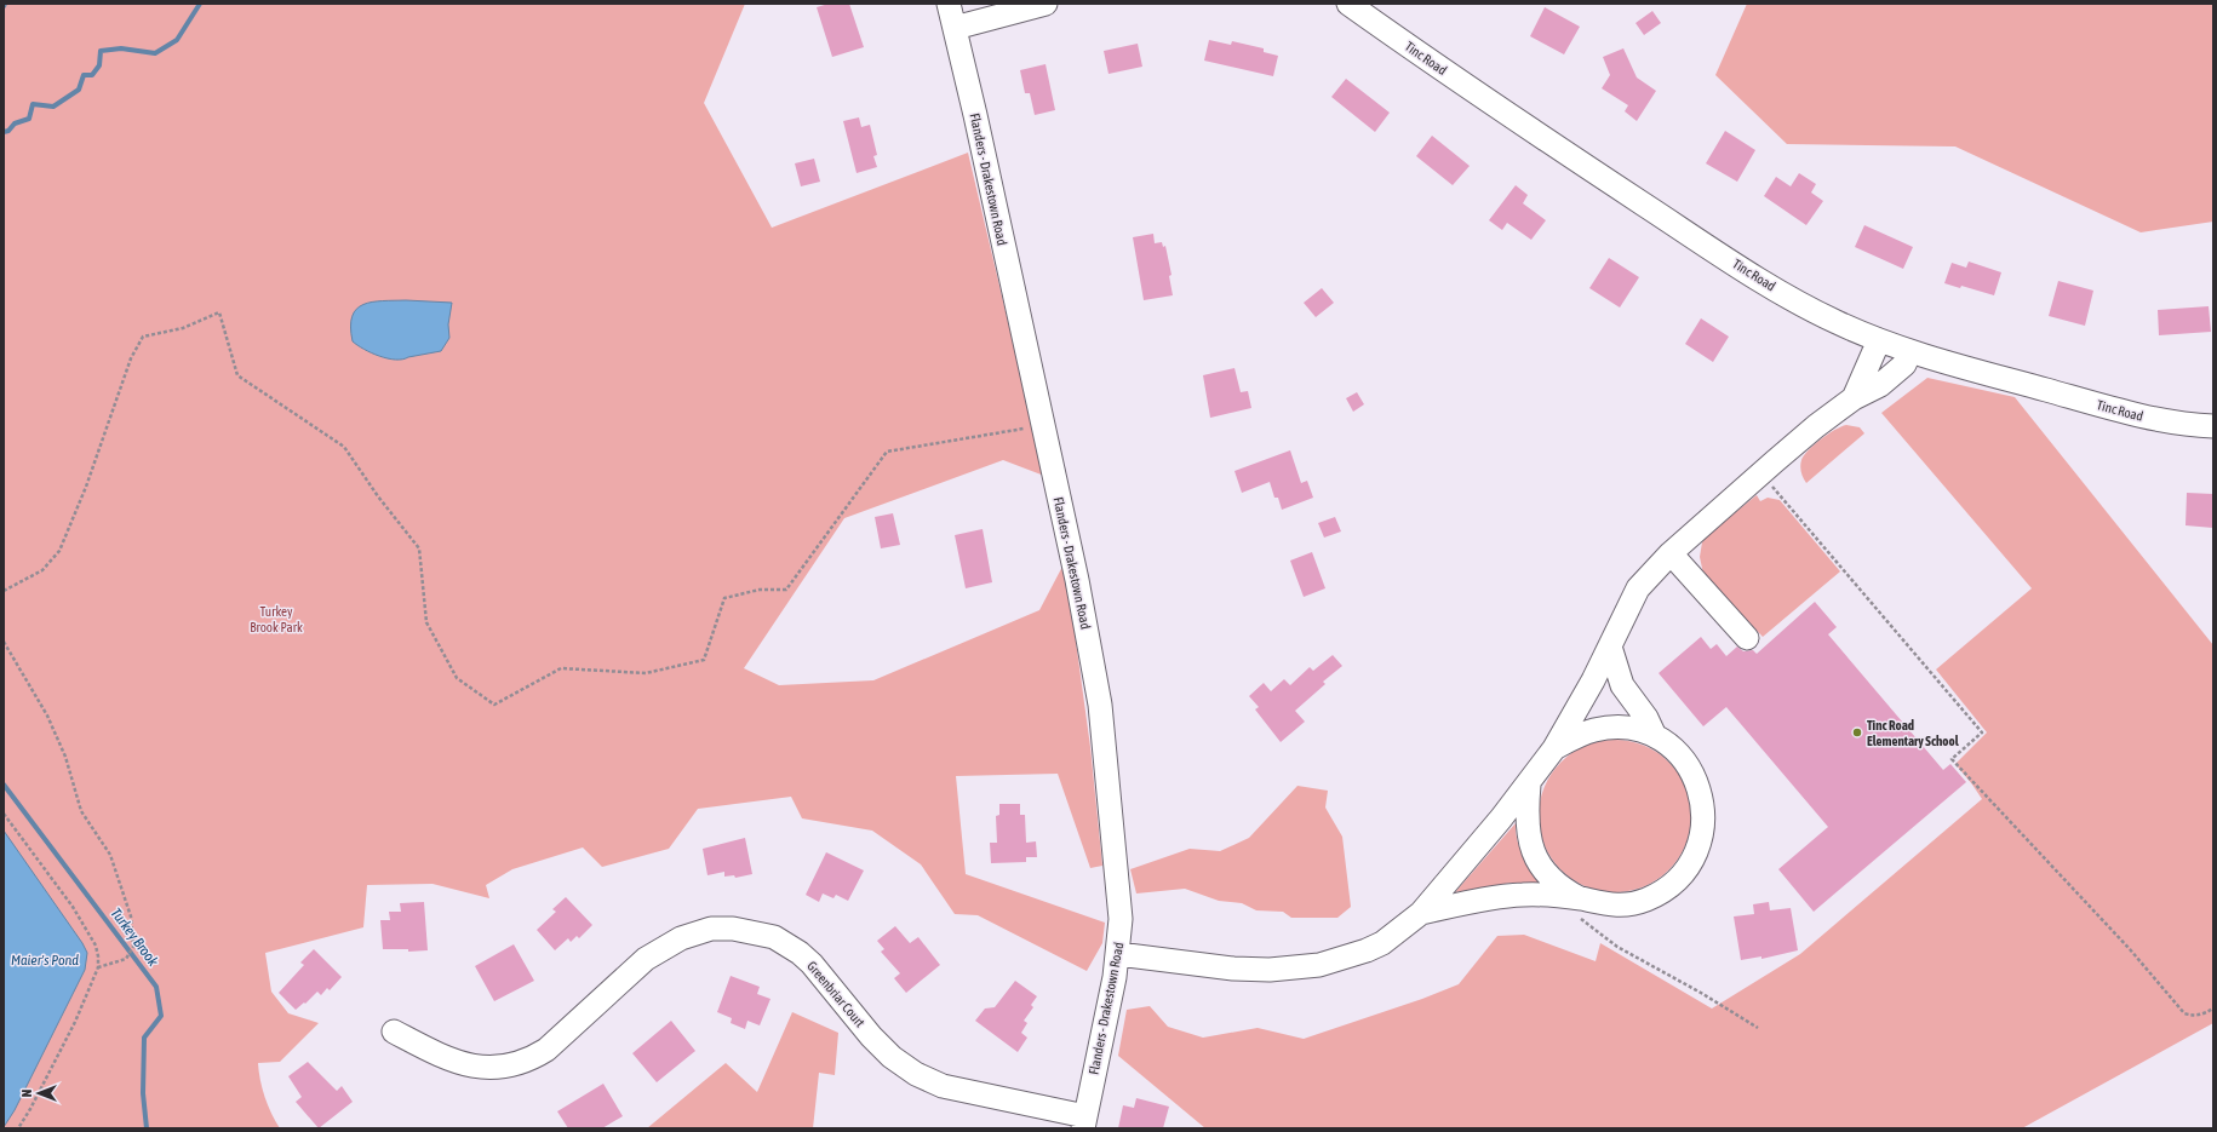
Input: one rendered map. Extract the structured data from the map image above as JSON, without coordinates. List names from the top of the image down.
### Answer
{
  "streets": {
    "street": ["Tinc Road", "Flanders - Drakestown Road", "Greenbriar Court"]
  },
  "crossings": [
    ["Flanders - Drakestown Road", "Greenbriar Court"]
  ],
  "water": ["Turkey Brook", "Maier's Pond"],
  "parks": ["Turkey Brook Park"],
  "places": ["Tinc Road Elementary School"],
  "north": "left"
}
